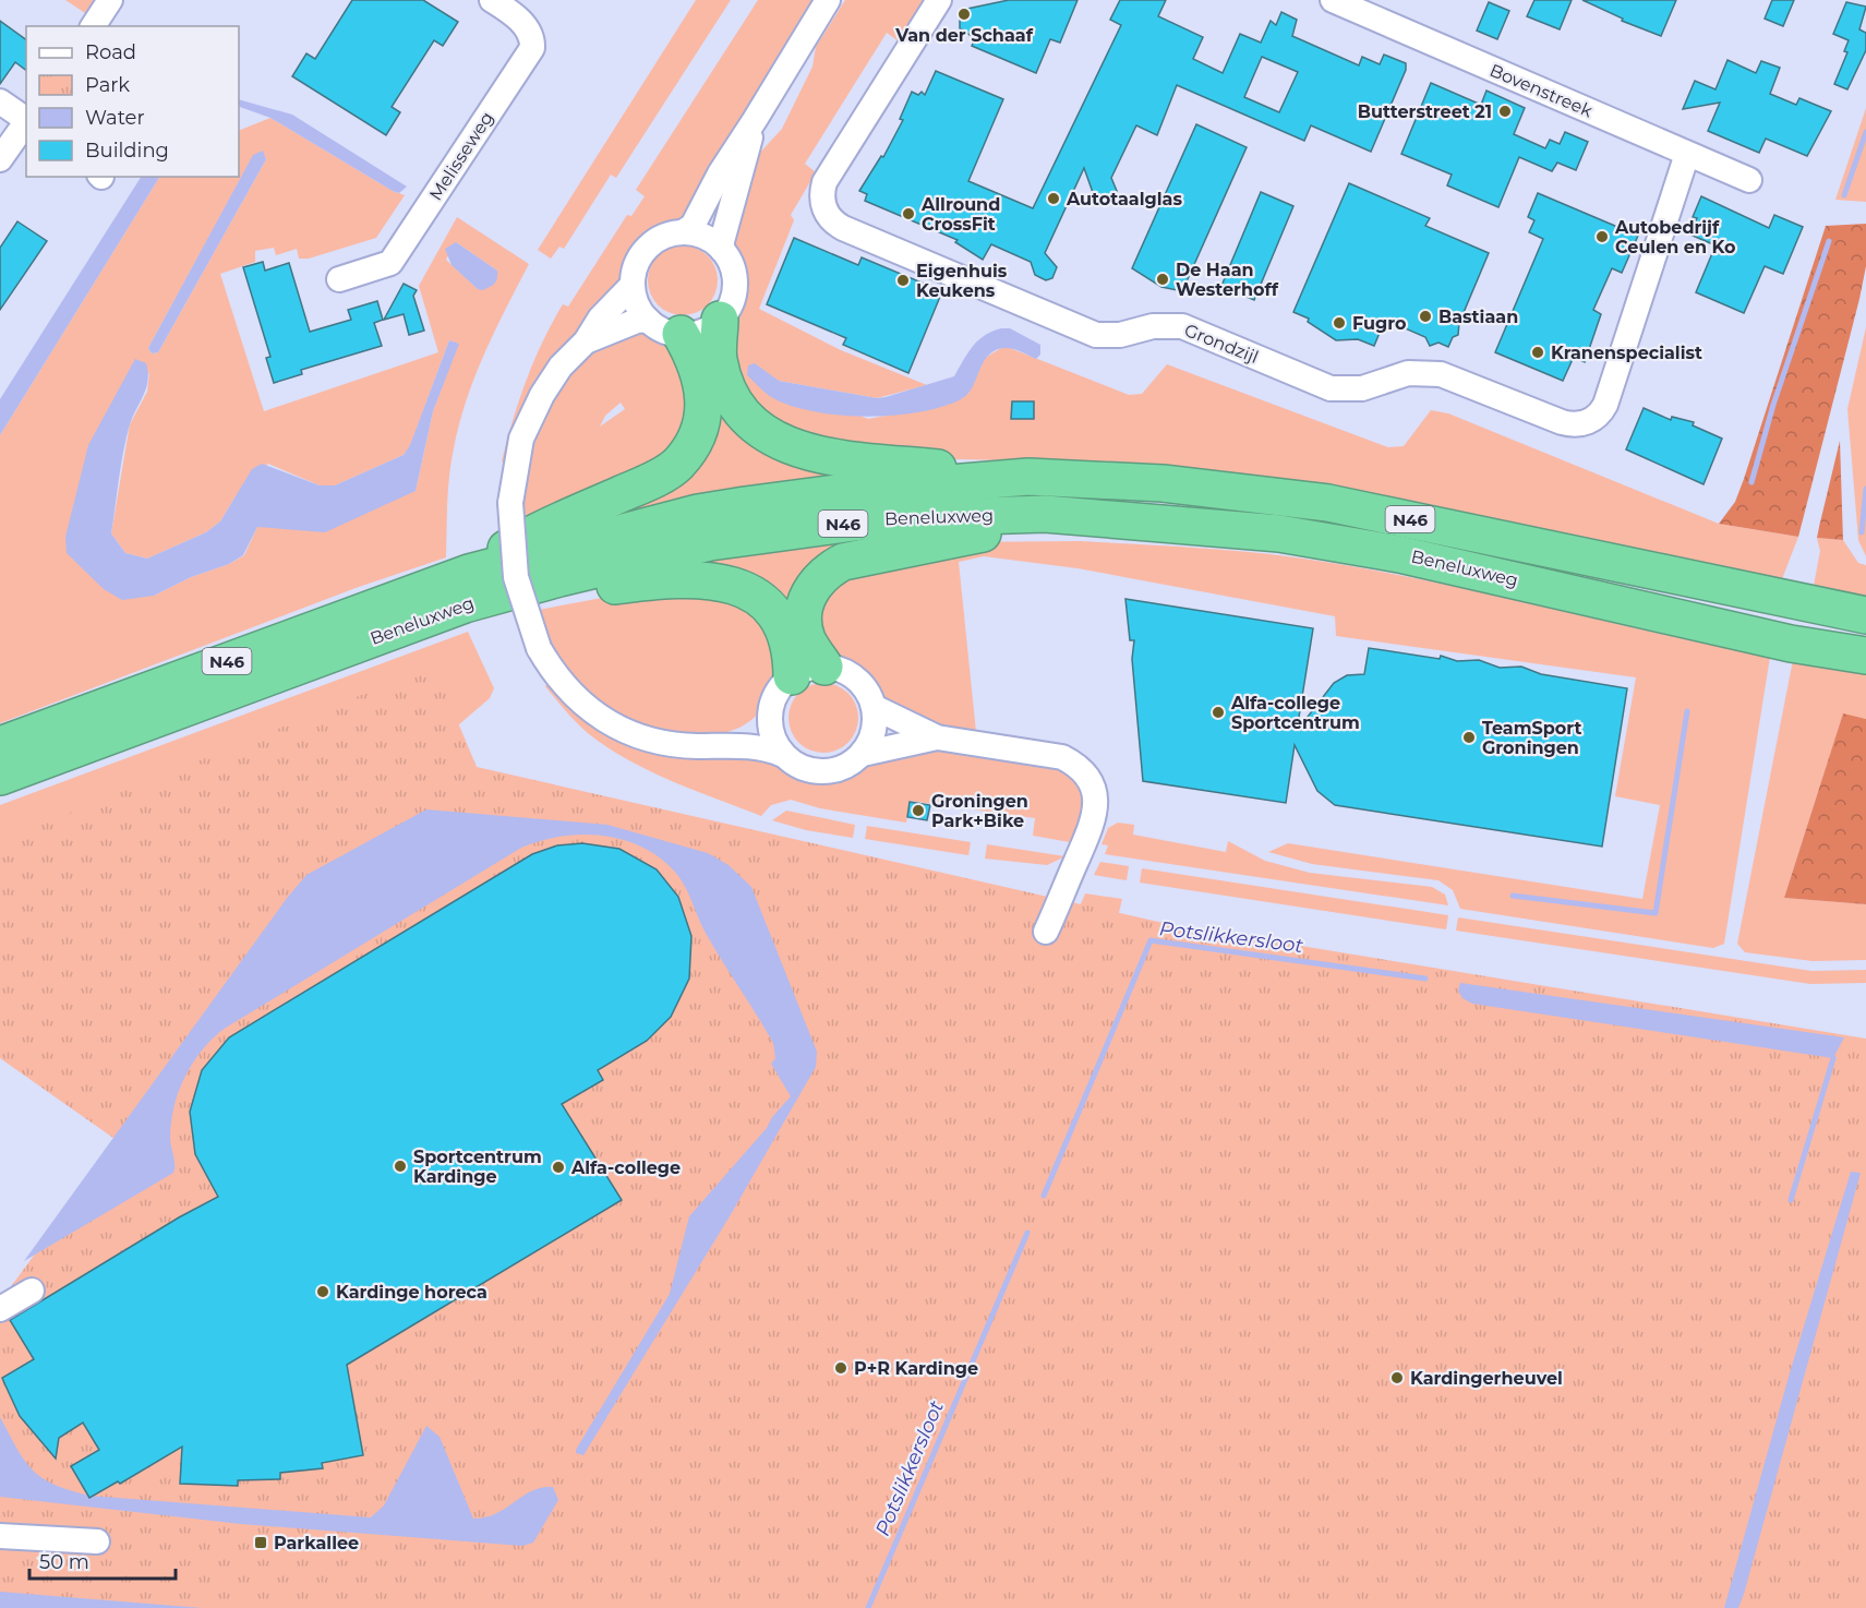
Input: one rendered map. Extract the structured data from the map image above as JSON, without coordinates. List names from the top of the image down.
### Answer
{
  "streets": {
    "highway": ["Beneluxweg", "N46"],
    "street": ["Bovenstreek", "Melisseweg", "Grondzijl"]
  },
  "crossings": [
    ["Bovenstreek", "Grondzijl"],
    ["Beneluxweg", "N46"]
  ],
  "water": ["Potslikkersloot"],
  "places": {
    "other": [
      "Van der Schaaf",
      "Butterstreet 21",
      "Autotaalglas",
      "Allround CrossFit",
      "Autobedrijf Ceulen en Ko",
      "De Haan Westerhoff",
      "Eigenhuis Keukens",
      "Bastiaan",
      "Fugro",
      "Kranenspecialist",
      "Alfa-college Sportcentrum",
      "TeamSport Groningen",
      "Groningen Park+Bike",
      "Sportcentrum Kardinge",
      "Alfa-college",
      "Kardinge horeca",
      "P+R Kardinge",
      "Kardingerheuvel"
    ],
    "transit": ["Parkallee"]
  },
  "legend": [
    "Road",
    "Park",
    "Water",
    "Building"
  ],
  "scale_bar": "50 m"
}
